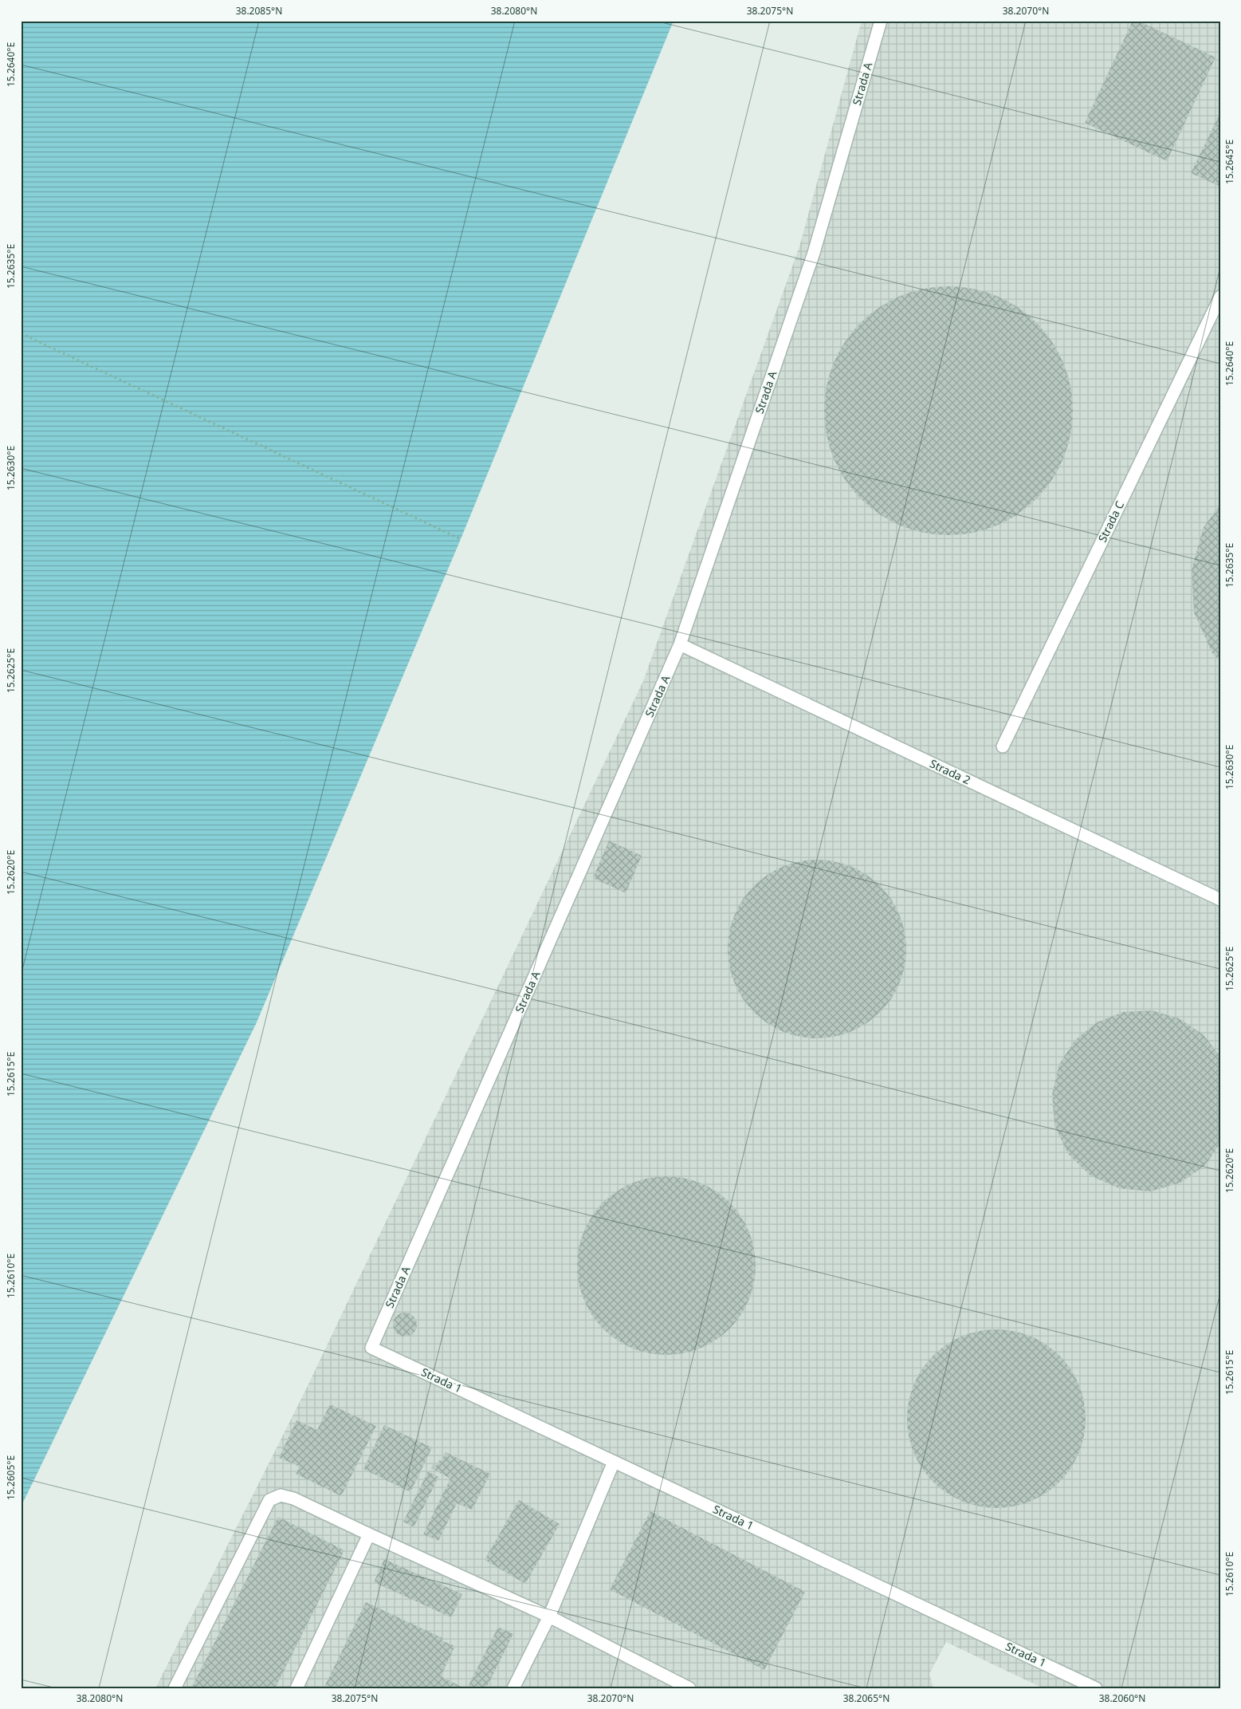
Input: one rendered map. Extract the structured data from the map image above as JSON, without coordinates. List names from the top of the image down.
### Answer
{
  "streets": {
    "lane": [
      "Strada A",
      "Strada C",
      "Strada 2",
      "Strada 1"
    ]
  },
  "crossings": [
    ["Strada A", "Strada 2"],
    ["Strada A", "Strada 1"]
  ],
  "coordinates": [
    "38.2085°N",
    "38.2080°N",
    "38.2075°N",
    "38.2070°N",
    "15.2640°E",
    "15.2645°E",
    "15.2635°E",
    "15.2630°E",
    "15.2625°E",
    "15.2620°E",
    "15.2615°E",
    "15.2610°E",
    "15.2605°E",
    "38.2065°N",
    "38.2060°N"
  ]
}
